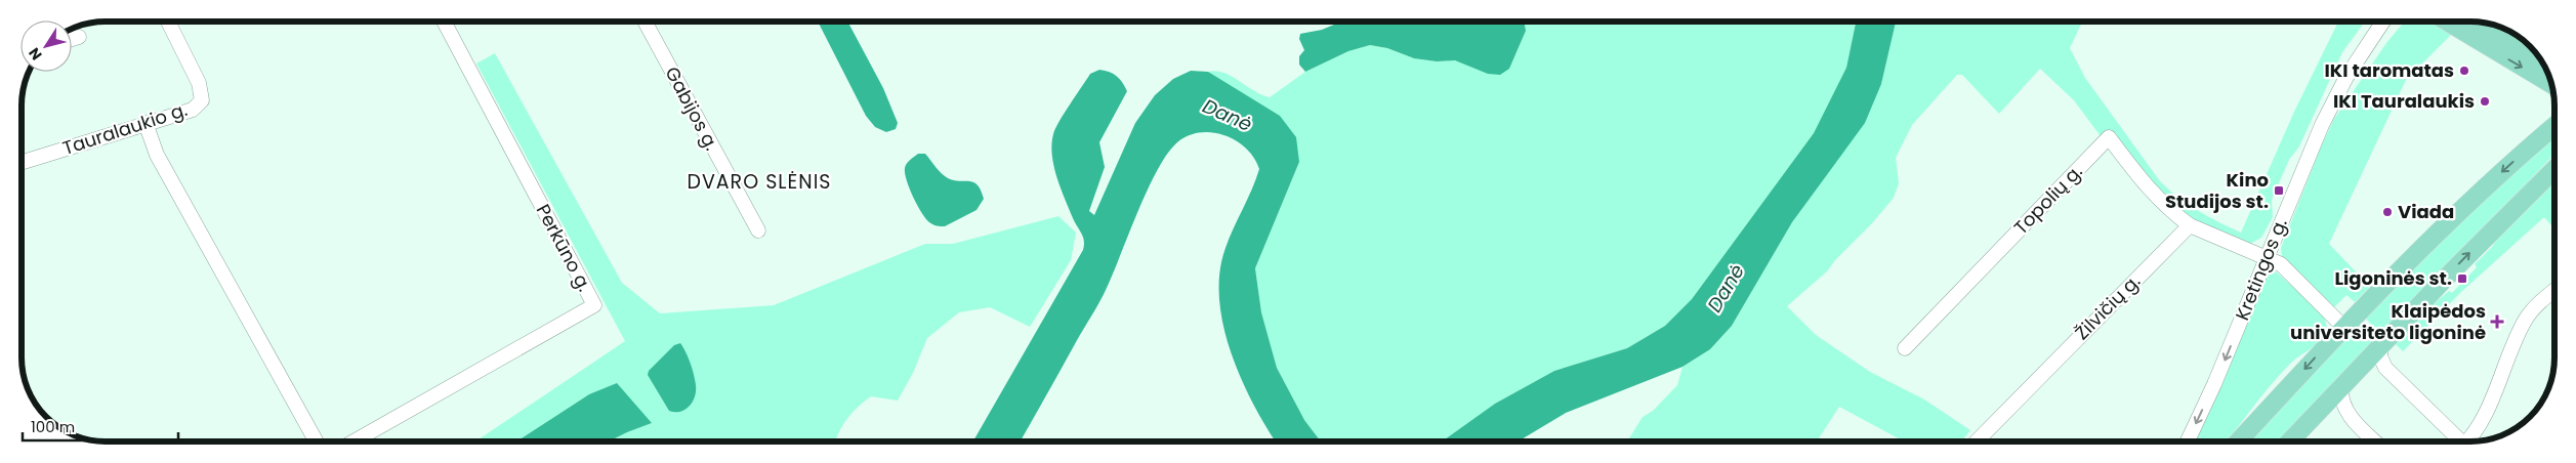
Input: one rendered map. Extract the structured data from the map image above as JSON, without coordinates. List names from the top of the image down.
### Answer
{
  "streets": {
    "street": [
      "Gabijos g.",
      "Tauralaukio g.",
      "Topolių g.",
      "Perkūno g.",
      "Kretingos g.",
      "Žilvičių g."
    ]
  },
  "crossings": [
    ["Topolių g.", "Žilvičių g."]
  ],
  "one_way": ["Kretingos g."],
  "districts": ["DVARO SLĖNIS"],
  "water": ["Danė"],
  "places": {
    "other": ["IKI taromatas", "IKI Tauralaukis", "Viada"],
    "transit": ["Kino Studijos st.", "Ligoninės st."],
    "health": ["Klaipėdos universiteto ligoninė"]
  },
  "scale_bar": "100 m",
  "north": "bottom left"
}
